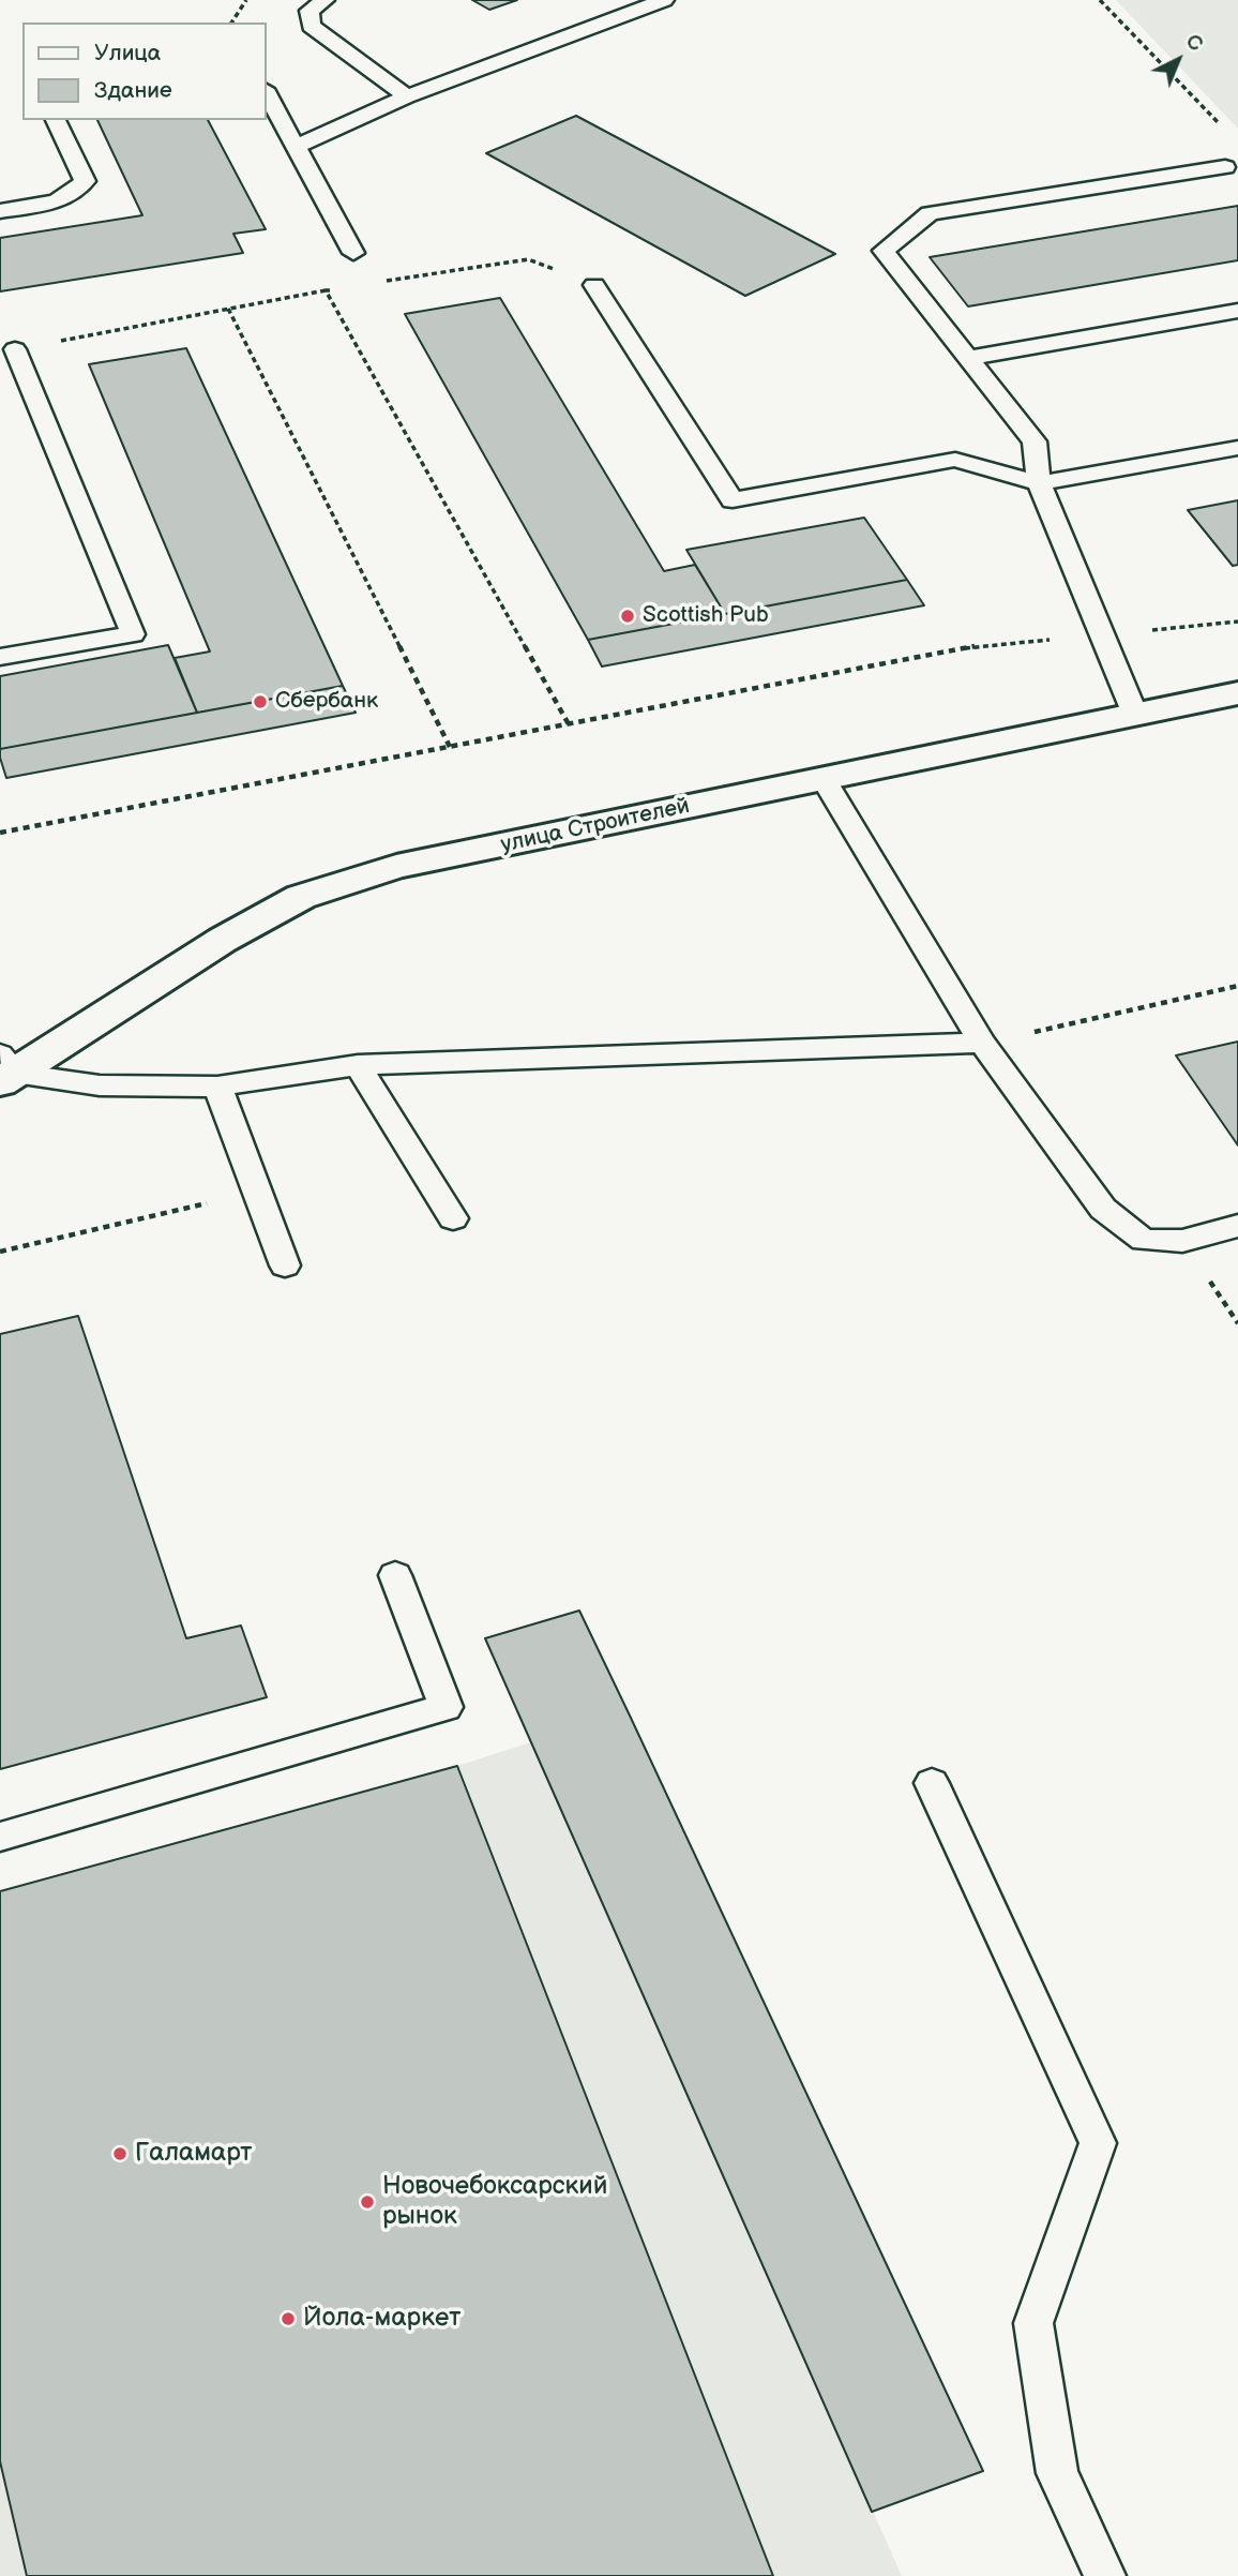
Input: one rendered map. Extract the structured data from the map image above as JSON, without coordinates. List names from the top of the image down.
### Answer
{
  "streets": {
    "street": ["улица Строителей"]
  },
  "places": [
    "Scottish Pub",
    "Сбербанк",
    "Галамарт",
    "Новочебоксарский рынок",
    "Йола-маркет"
  ],
  "legend": ["Улица", "Здание"],
  "north": "top right"
}
